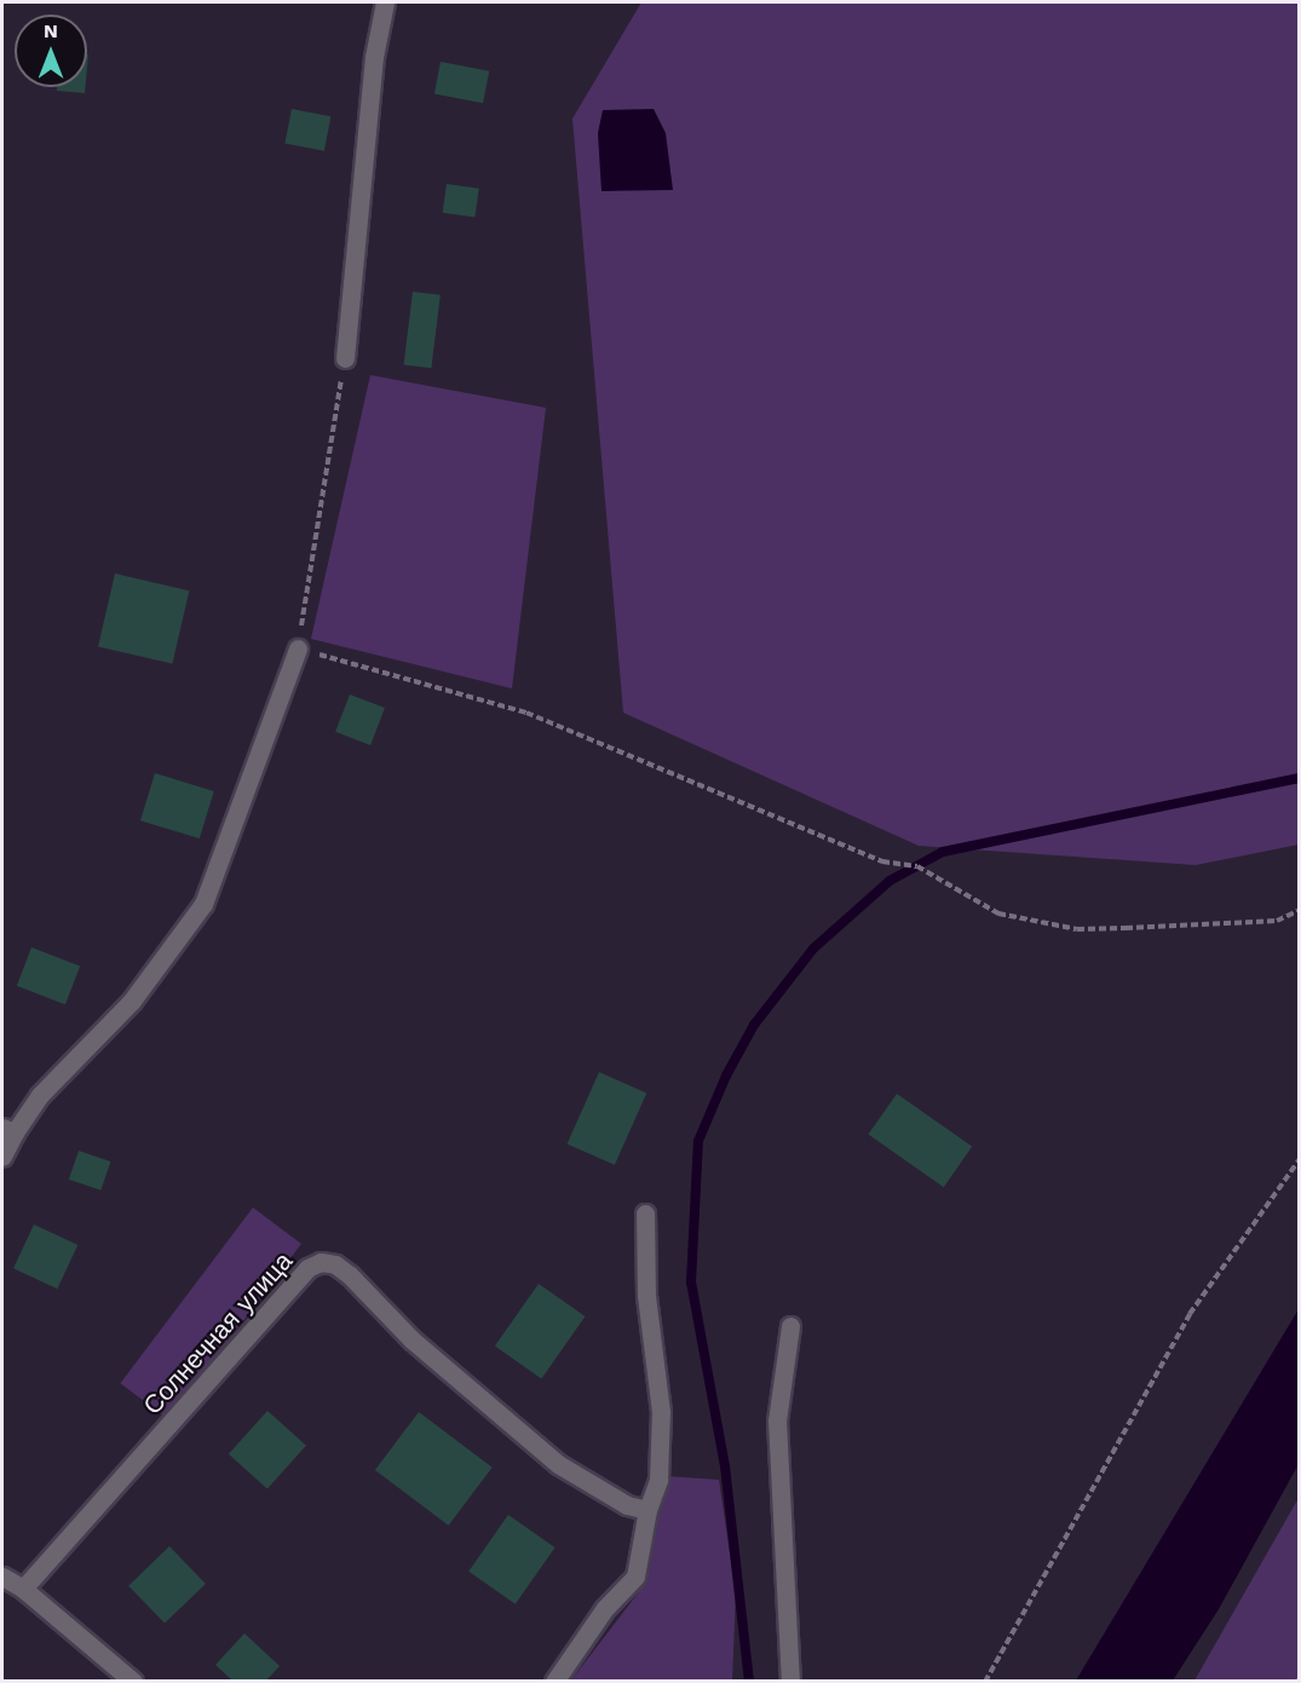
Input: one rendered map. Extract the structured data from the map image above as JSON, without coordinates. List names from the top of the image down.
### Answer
{
  "streets": {
    "street": ["Солнечная улица"]
  },
  "north": "top"
}
